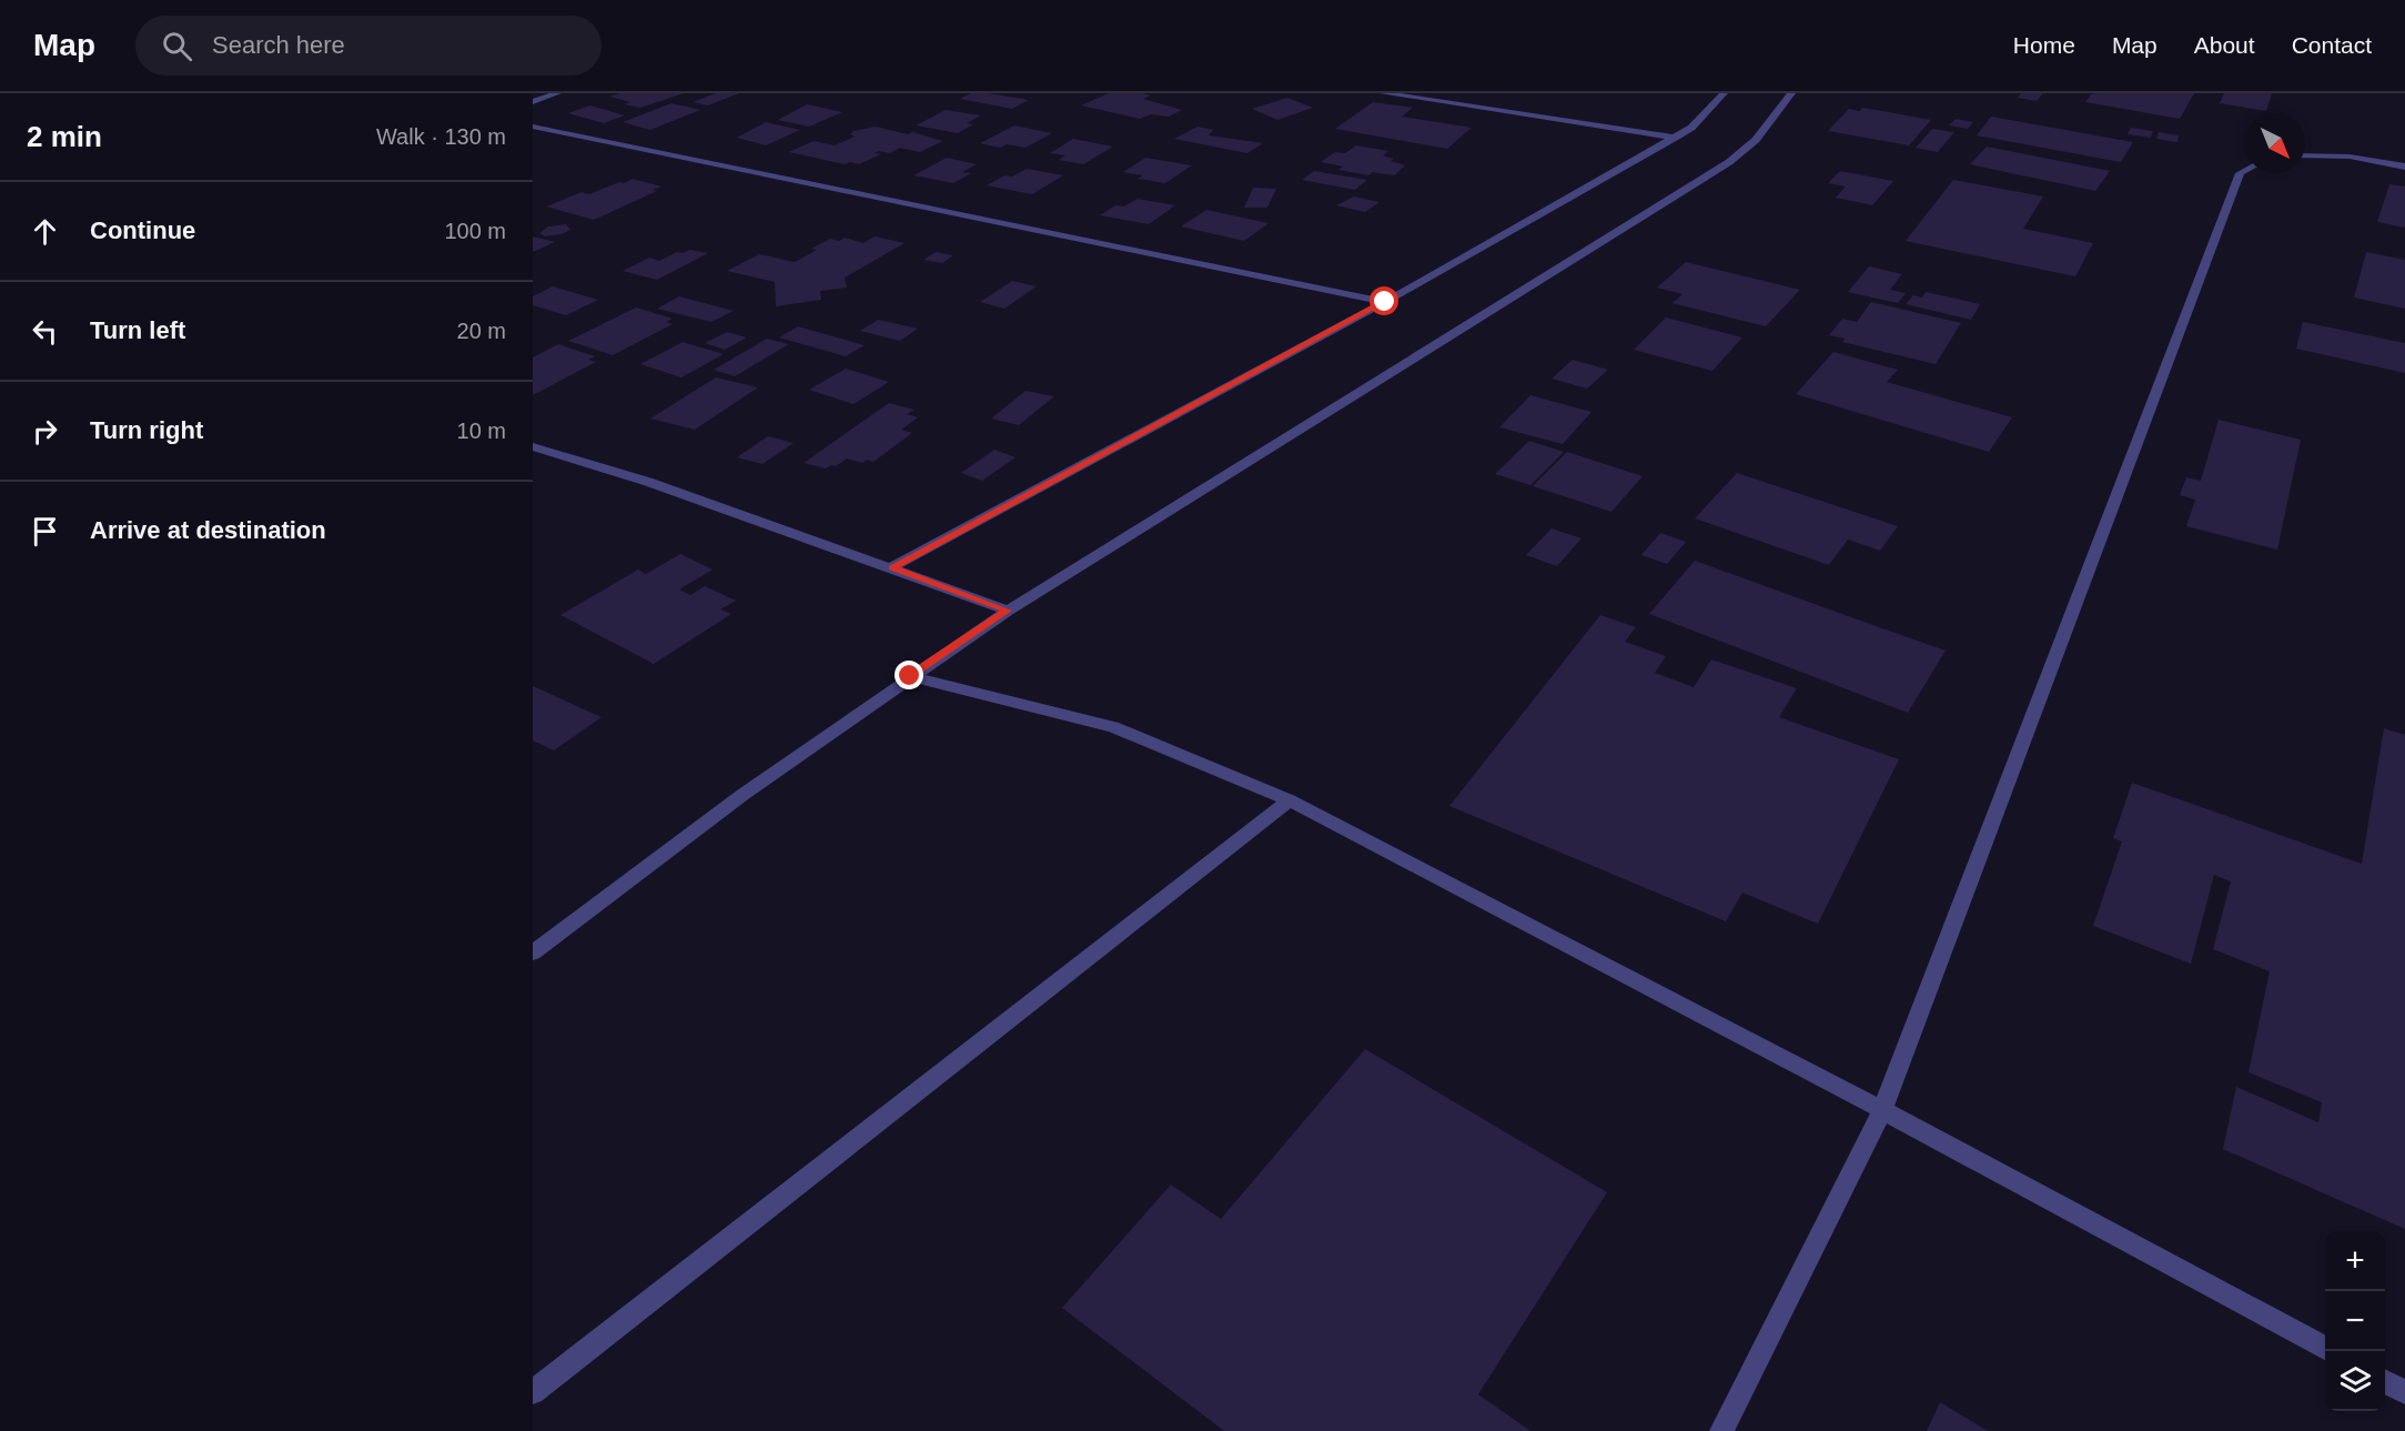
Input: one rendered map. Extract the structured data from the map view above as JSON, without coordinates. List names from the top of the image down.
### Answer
{
  "north": "bottom right",
  "page": {
    "header": "Map",
    "search": "Search here",
    "nav": [
      "Home",
      "Map",
      "About",
      "Contact"
    ],
    "heading": ["2 min", "Walk · 130 m"],
    "list": [
      ["Continue", "100 m"],
      ["Turn left", "20 m"],
      ["Turn right", "10 m"],
      "Arrive at destination"
    ],
    "map_buttons": ["+", "−"]
  }
}
